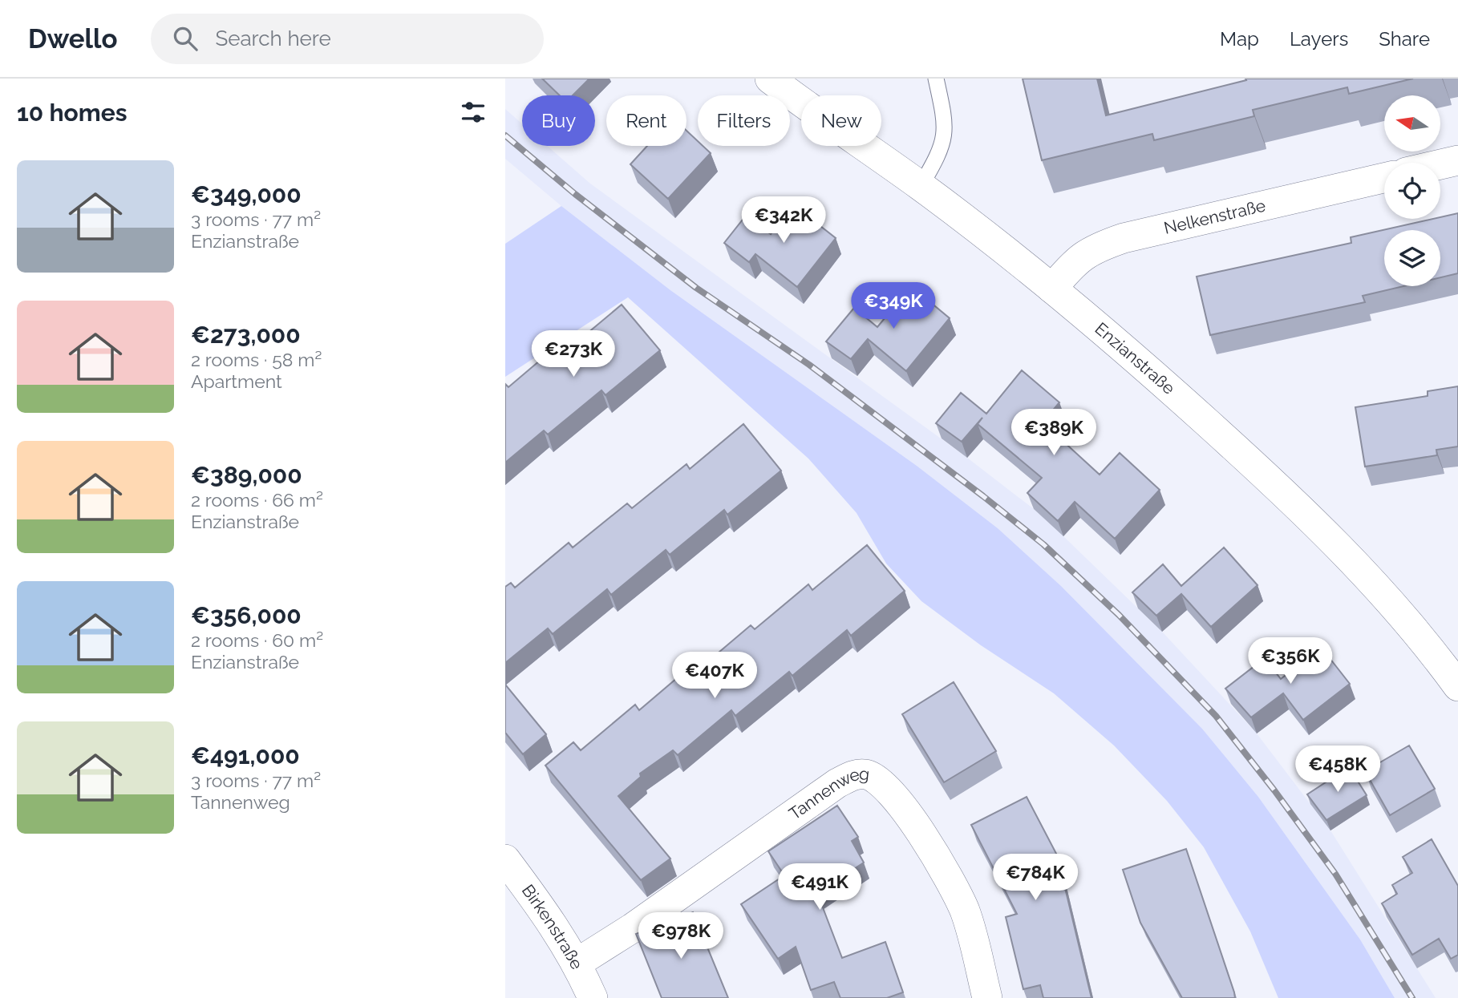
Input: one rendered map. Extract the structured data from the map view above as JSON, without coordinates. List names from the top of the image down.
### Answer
{
  "streets": {
    "street": [
      "Nelkenstraße",
      "Enzianstraße",
      "Tannenweg",
      "Birkenstraße"
    ]
  },
  "crossings": [
    ["Nelkenstraße", "Enzianstraße"],
    ["Tannenweg", "Birkenstraße"]
  ],
  "north": "left",
  "page": {
    "header": "Dwello",
    "search": "Search here",
    "nav": ["Map", "Layers", "Share"],
    "heading": "10 homes",
    "chip": [
      "Buy",
      "Rent",
      "Filters",
      "New"
    ],
    "list": [
      {
        "name": "€349,000",
        "note": "3 rooms · 77 m² · Enzianstraße"
      },
      {
        "name": "€273,000",
        "note": "2 rooms · 58 m² · Apartment"
      },
      {
        "name": "€389,000",
        "note": "2 rooms · 66 m² · Enzianstraße"
      },
      {
        "name": "€356,000",
        "note": "2 rooms · 60 m² · Enzianstraße"
      },
      {
        "name": "€491,000",
        "note": "3 rooms · 77 m² · Tannenweg"
      }
    ],
    "price": [
      "€342K",
      "€349K",
      "€273K",
      "€389K",
      "€356K",
      "€407K",
      "€458K",
      "€784K",
      "€491K",
      "€978K"
    ]
  }
}
